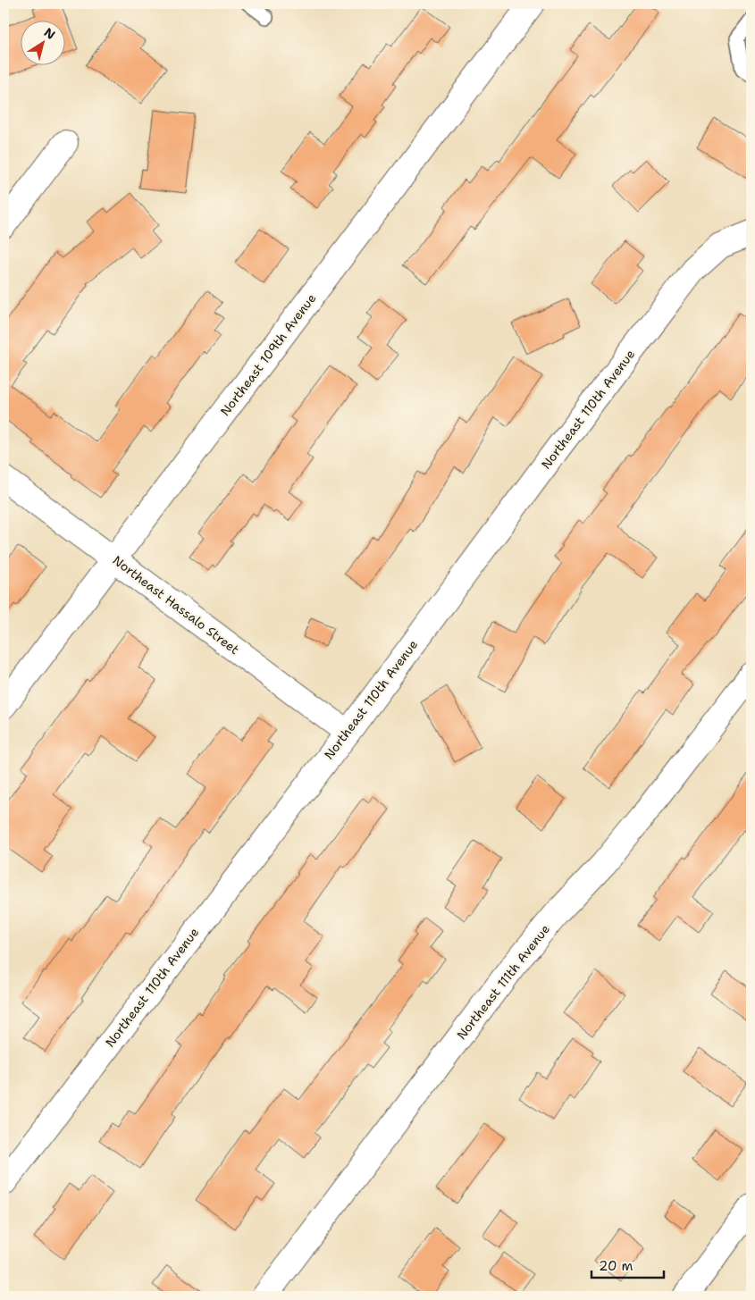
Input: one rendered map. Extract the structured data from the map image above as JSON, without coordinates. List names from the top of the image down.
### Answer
{
  "streets": {
    "street": [
      "Northeast 109th Avenue",
      "Northeast 110th Avenue",
      "Northeast Hassalo Street",
      "Northeast 111th Avenue"
    ]
  },
  "crossings": [
    ["Northeast 109th Avenue", "Northeast Hassalo Street"],
    ["Northeast 110th Avenue", "Northeast Hassalo Street"]
  ],
  "scale_bar": "20 m",
  "north": "top right"
}
